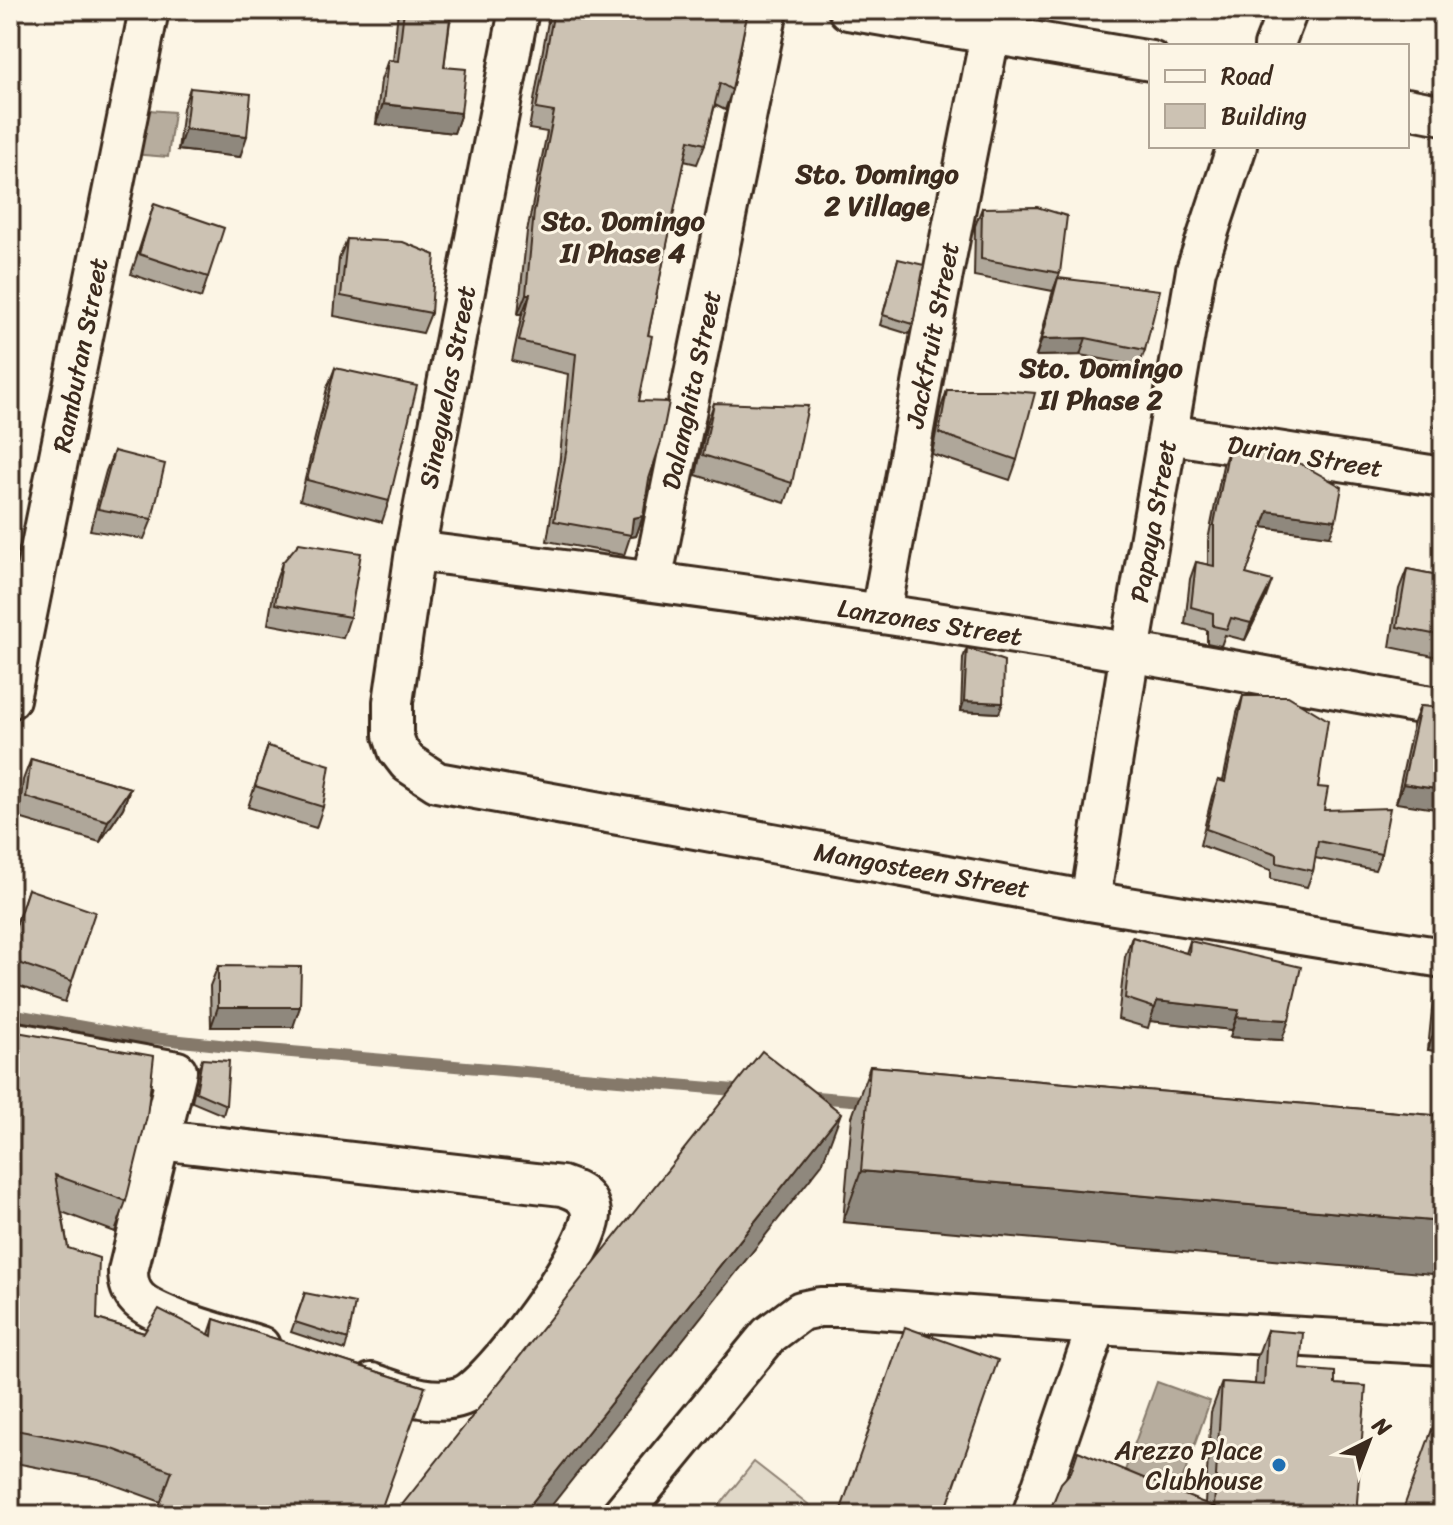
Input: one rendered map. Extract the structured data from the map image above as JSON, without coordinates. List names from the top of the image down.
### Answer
{
  "streets": {
    "street": [
      "Jackfruit Street",
      "Rambutan Street",
      "Sineguelas Street",
      "Dalanghita Street",
      "Durian Street",
      "Papaya Street",
      "Lanzones Street",
      "Mangosteen Street"
    ]
  },
  "crossings": [
    ["Jackfruit Street", "Lanzones Street"],
    ["Sineguelas Street", "Lanzones Street"],
    ["Sineguelas Street", "Mangosteen Street"],
    ["Dalanghita Street", "Lanzones Street"],
    ["Durian Street", "Papaya Street"],
    ["Papaya Street", "Lanzones Street"],
    ["Papaya Street", "Mangosteen Street"]
  ],
  "districts": ["Sto. Domingo 2 Village", "Sto. Domingo II Phase 4", "Sto. Domingo II Phase 2"],
  "places": ["Arezzo Place Clubhouse"],
  "legend": ["Road", "Building"],
  "north": "top right"
}
